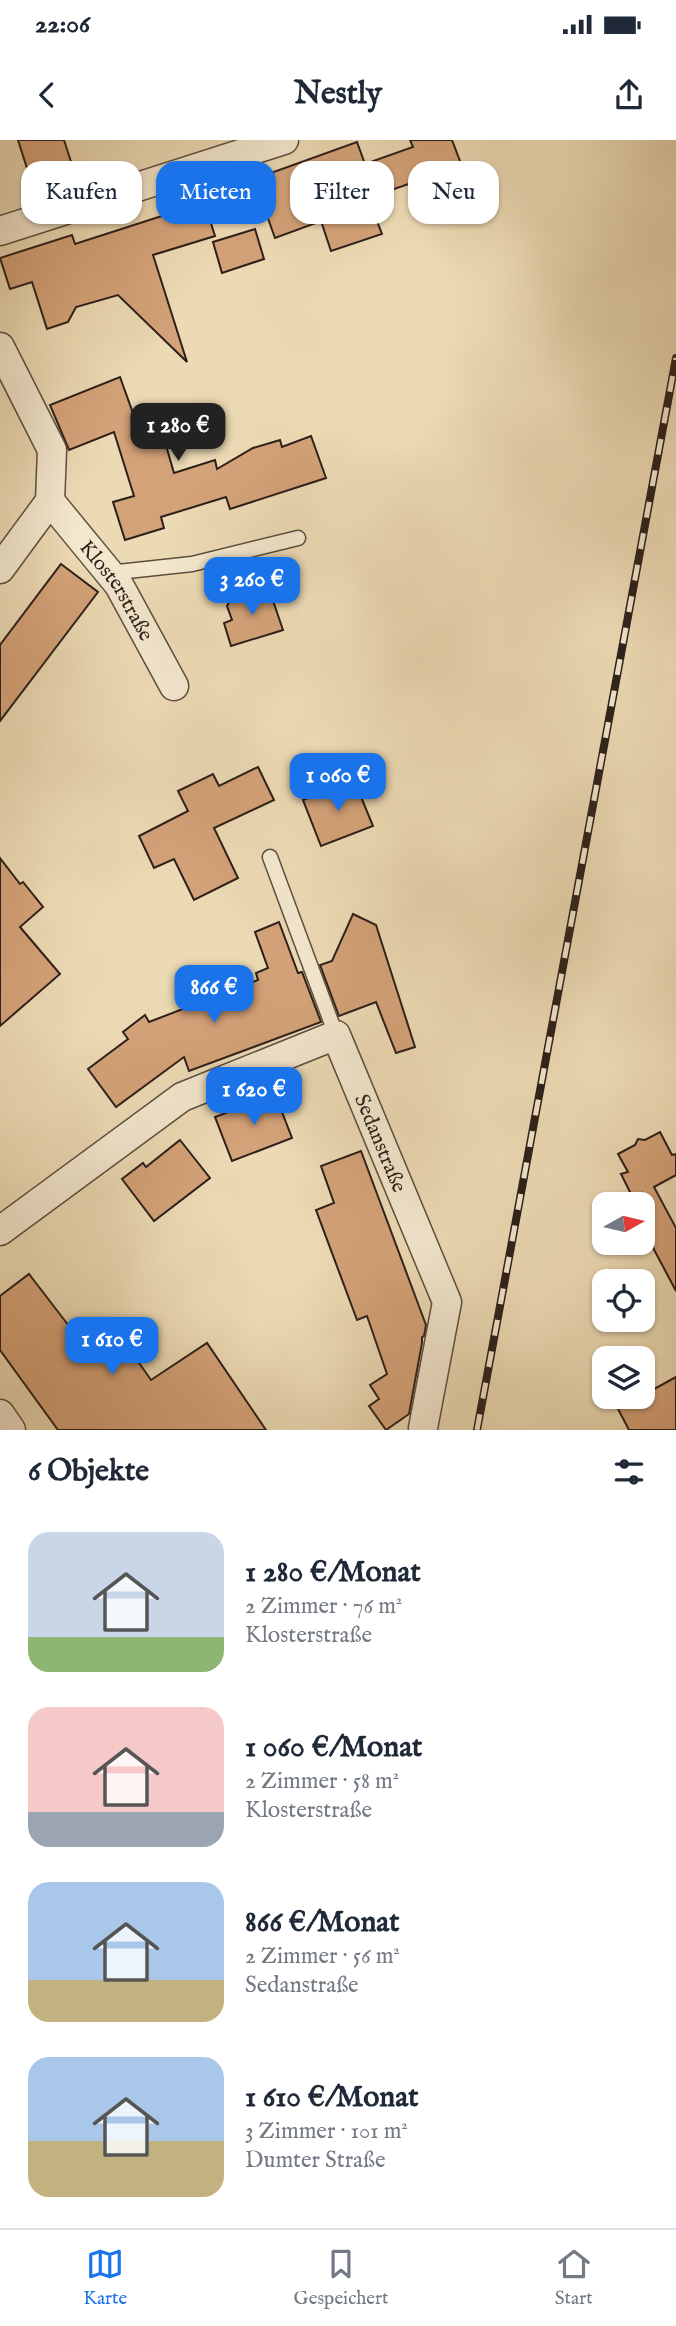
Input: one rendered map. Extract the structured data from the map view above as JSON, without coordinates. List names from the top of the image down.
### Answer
{
  "streets": {
    "street": ["Klosterstraße", "Sedanstraße"]
  },
  "north": "right",
  "page": {
    "status": "22:06",
    "header": "Nestly",
    "chip": [
      "Kaufen",
      "Mieten",
      "Filter",
      "Neu"
    ],
    "price": [
      "1 280 €",
      "3 260 €",
      "1 060 €",
      "866 €",
      "1 620 €",
      "1 610 €"
    ],
    "heading": "6 Objekte",
    "list": [
      {
        "name": "1 280 €/Monat",
        "note": "2 Zimmer · 76 m² · Klosterstraße"
      },
      {
        "name": "1 060 €/Monat",
        "note": "2 Zimmer · 58 m² · Klosterstraße"
      },
      {
        "name": "866 €/Monat",
        "note": "2 Zimmer · 56 m² · Sedanstraße"
      },
      {
        "name": "1 610 €/Monat",
        "note": "3 Zimmer · 101 m² · Dumter Straße"
      }
    ],
    "tabs": ["Karte", "Gespeichert", "Start"]
  }
}
